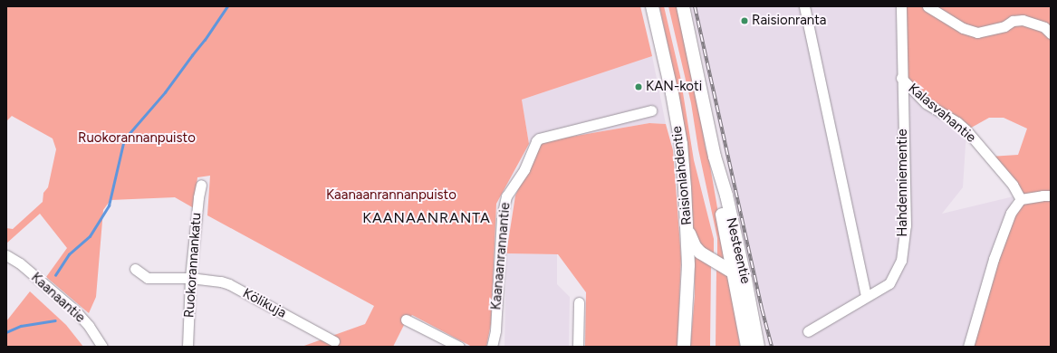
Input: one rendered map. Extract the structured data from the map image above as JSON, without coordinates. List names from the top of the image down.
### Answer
{
  "streets": {
    "main road": ["Raisionlahdentie", "Nesteentie"],
    "street": [
      "Kalasvahantie",
      "Hahdenniementie",
      "Kaanaanrannantie",
      "Ruokorannankatu",
      "Kaanaantie",
      "Kölikuja"
    ]
  },
  "crossings": [
    ["Kalasvahantie", "Hahdenniementie"],
    ["Ruokorannankatu", "Kölikuja"]
  ],
  "districts": ["KAANAANRANTA"],
  "parks": ["Ruokorannanpuisto", "Kaanaanrannanpuisto"],
  "places": ["Raisionranta", "KAN-koti"]
}
